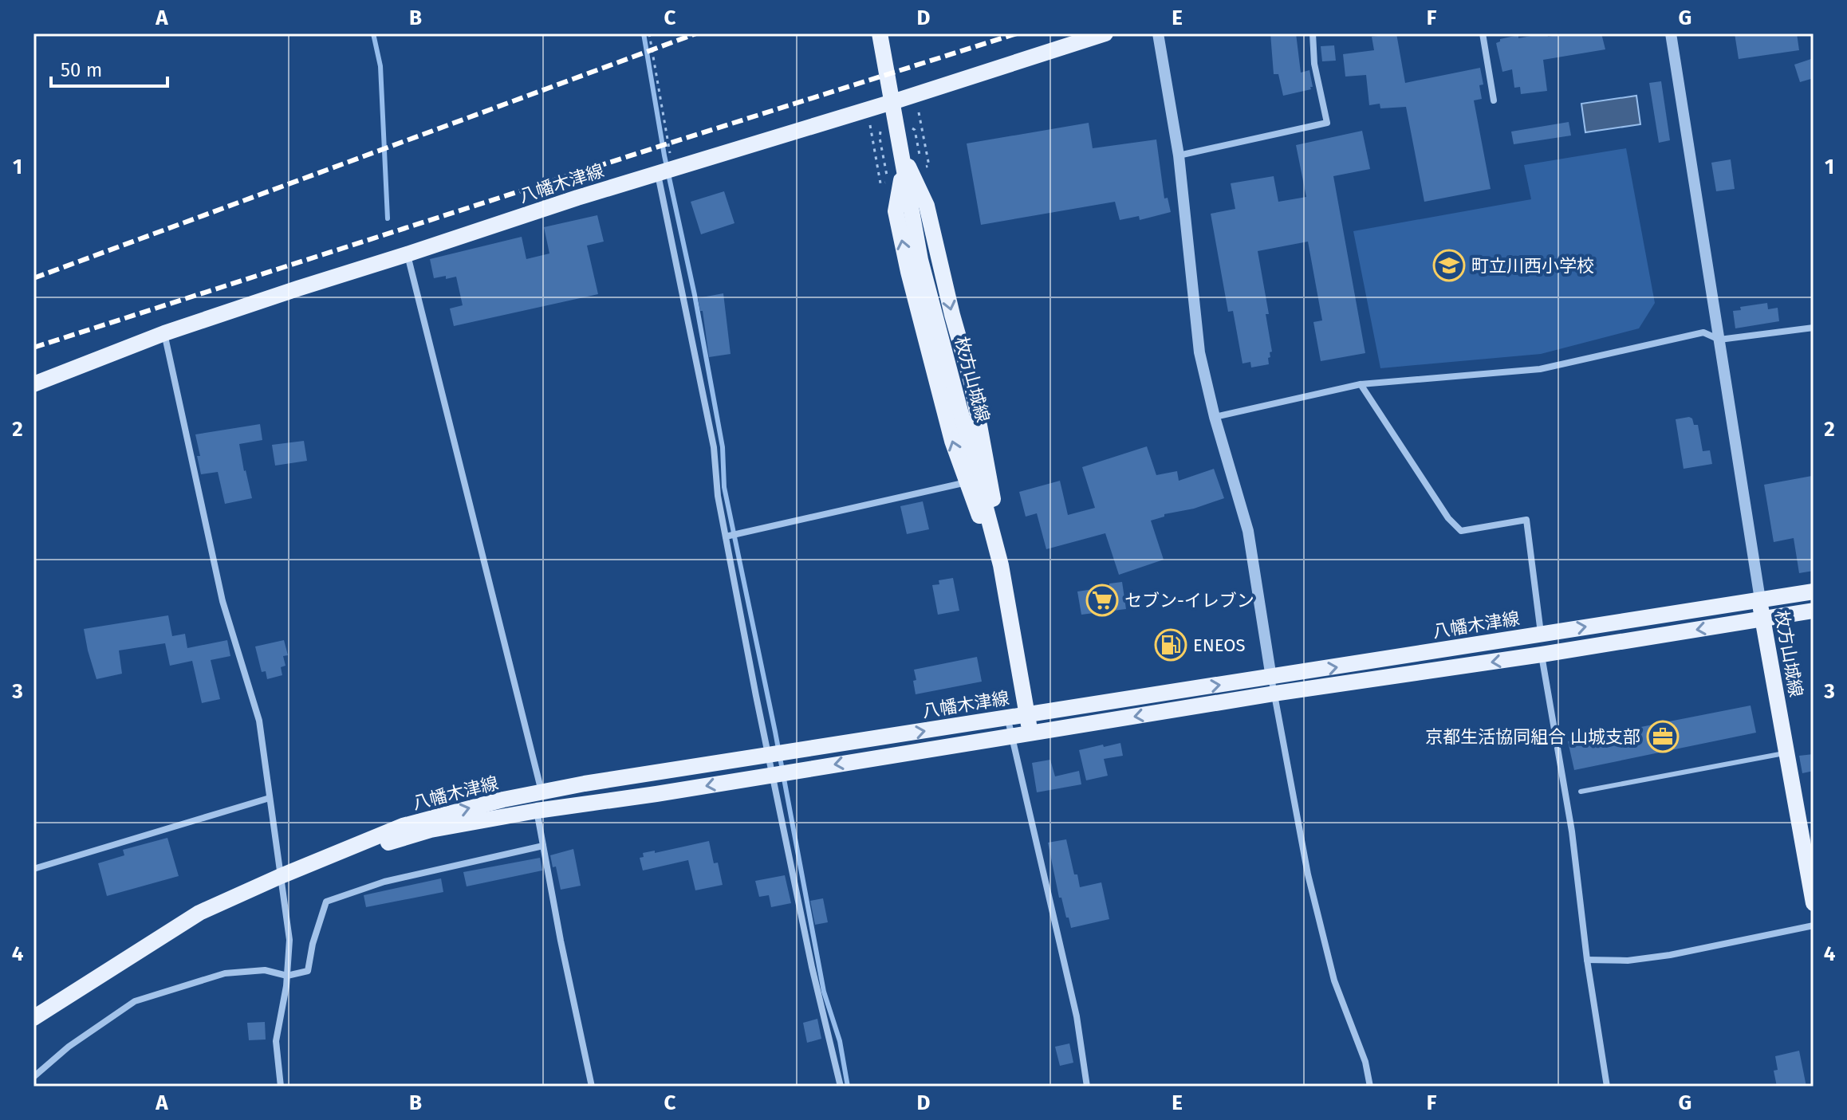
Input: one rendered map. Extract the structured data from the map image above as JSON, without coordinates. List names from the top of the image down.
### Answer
{
  "streets": {
    "main road": ["八幡木津線", "枚方山城線"]
  },
  "crossings": [
    ["八幡木津線", "枚方山城線"]
  ],
  "places": {
    "school or university": ["町立川西小学校"],
    "supermarket": ["セブン-イレブン"],
    "fuel station": ["ENEOS"],
    "office": ["京都生活協同組合 山城支部"]
  },
  "scale_bar": "50 m",
  "grid": {
    "columns": [
      "A",
      "B",
      "C",
      "D",
      "E",
      "F",
      "G"
    ],
    "rows": [
      "1",
      "2",
      "3",
      "4"
    ]
  }
}
